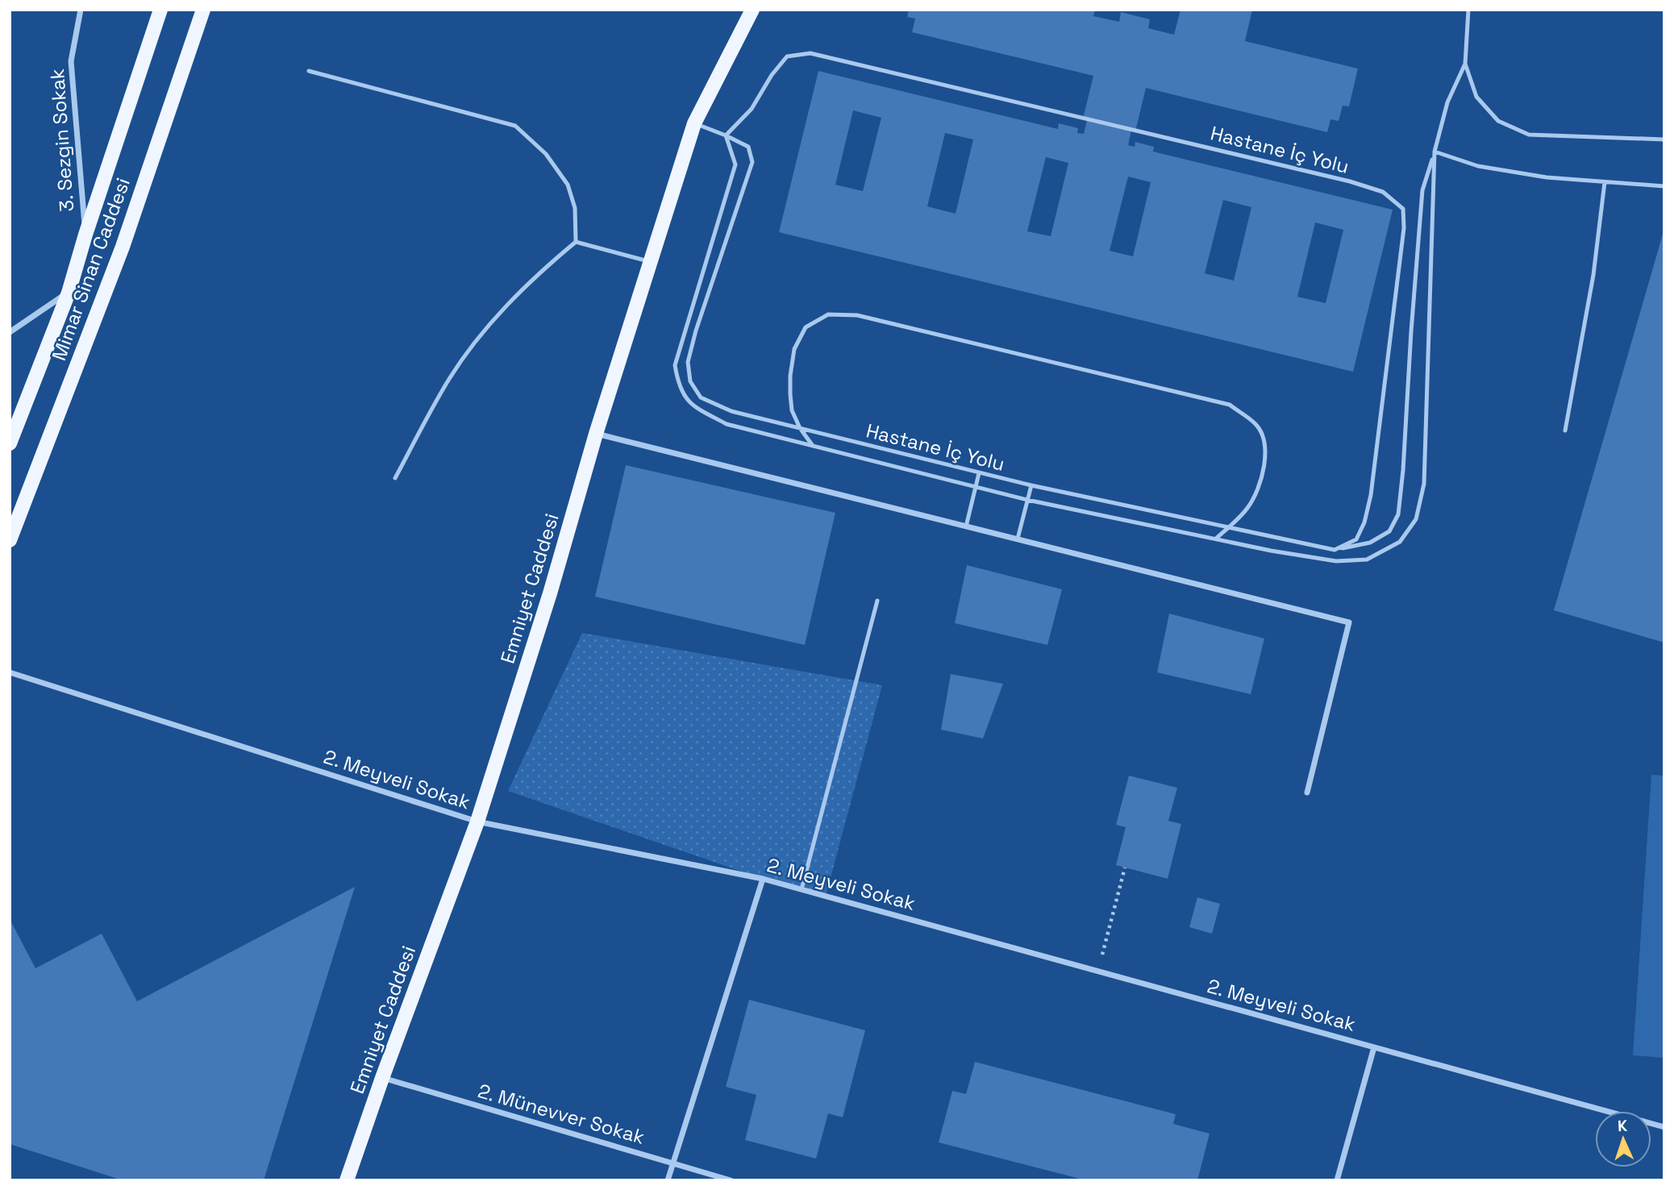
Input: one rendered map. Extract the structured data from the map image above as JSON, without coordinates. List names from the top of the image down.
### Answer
{
  "streets": {
    "main road": ["Mimar Sinan Caddesi", "Emniyet Caddesi"],
    "street": ["3. Sezgin Sokak", "2. Meyveli Sokak", "2. Münevver Sokak"],
    "lane": ["Hastane İç Yolu"]
  },
  "crossings": [
    ["3. Sezgin Sokak", "Mimar Sinan Caddesi"],
    ["Hastane İç Yolu", "Emniyet Caddesi"],
    ["Emniyet Caddesi", "2. Meyveli Sokak"],
    ["Emniyet Caddesi", "2. Münevver Sokak"]
  ],
  "north": "top"
}
